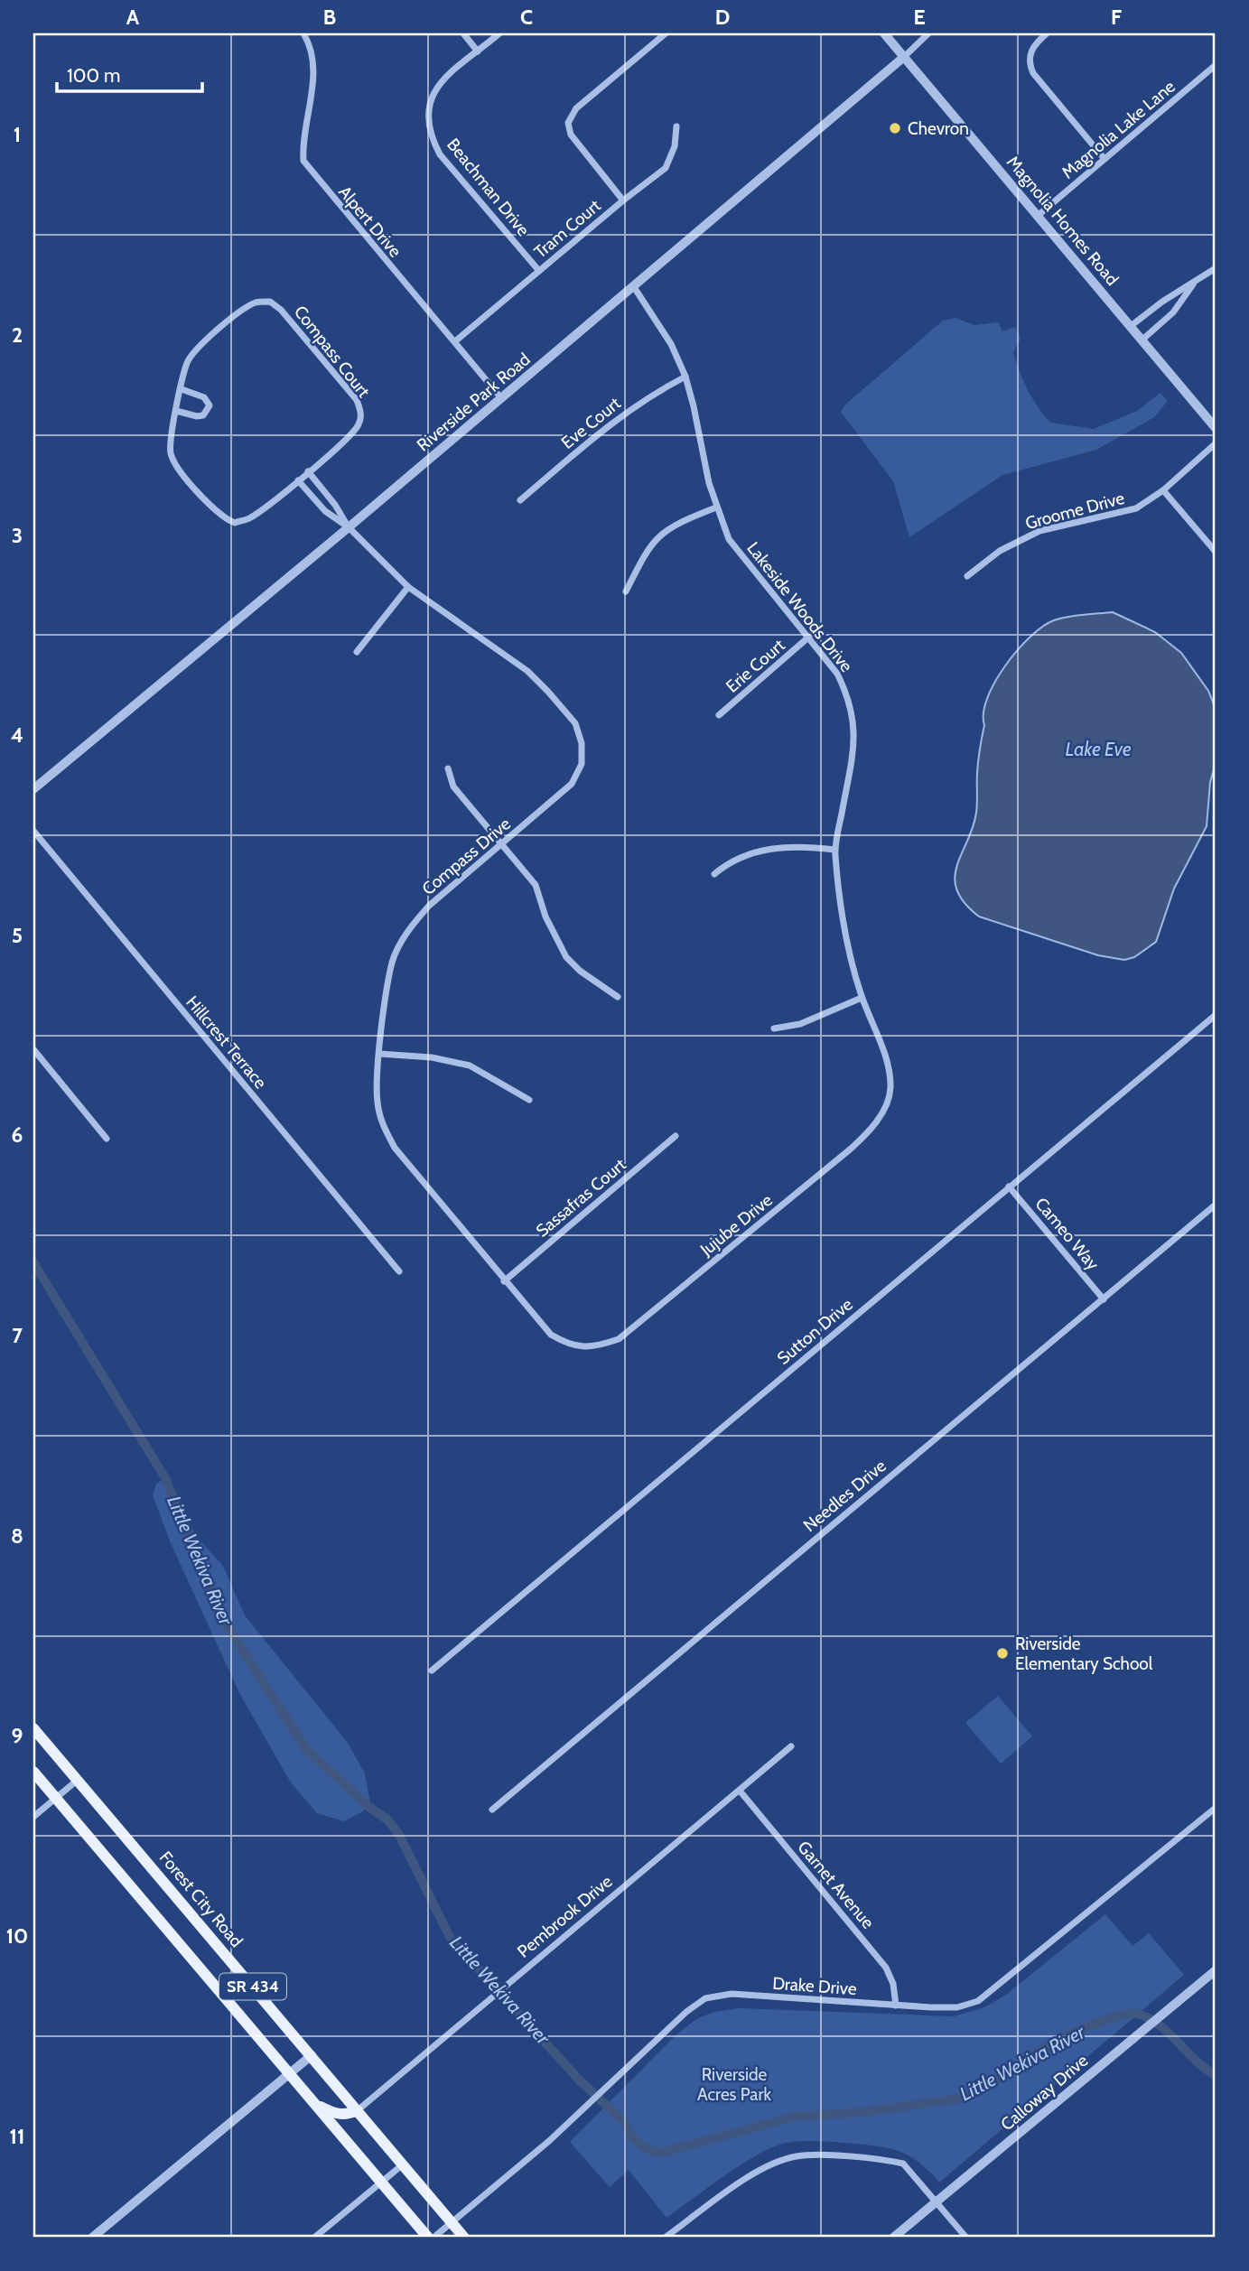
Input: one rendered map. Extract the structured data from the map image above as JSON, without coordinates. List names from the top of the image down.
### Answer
{
  "streets": {
    "main road": ["Forest City Road", "SR 434"],
    "street": [
      "Magnolia Lake Lane",
      "Beachman Drive",
      "Magnolia Homes Road",
      "Alpert Drive",
      "Tram Court",
      "Compass Court",
      "Riverside Park Road",
      "Eve Court",
      "Groome Drive",
      "Lakeside Woods Drive",
      "Erie Court",
      "Compass Drive",
      "Hillcrest Terrace",
      "Sassafras Court",
      "Jujube Drive",
      "Cameo Way",
      "Sutton Drive",
      "Needles Drive",
      "Garnet Avenue",
      "Pembrook Drive",
      "Drake Drive",
      "Calloway Drive"
    ]
  },
  "crossings": [
    ["Magnolia Lake Lane", "Magnolia Homes Road"],
    ["Beachman Drive", "Tram Court"],
    ["Magnolia Homes Road", "Riverside Park Road"],
    ["Alpert Drive", "Tram Court"],
    ["Alpert Drive", "Riverside Park Road"],
    ["Riverside Park Road", "Lakeside Woods Drive"],
    ["Riverside Park Road", "Compass Drive"],
    ["Eve Court", "Lakeside Woods Drive"],
    ["Lakeside Woods Drive", "Erie Court"],
    ["Lakeside Woods Drive", "Jujube Drive"],
    ["Compass Drive", "Sassafras Court"],
    ["Compass Drive", "Jujube Drive"],
    ["Sassafras Court", "Jujube Drive"],
    ["Cameo Way", "Sutton Drive"],
    ["Cameo Way", "Needles Drive"],
    ["Garnet Avenue", "Pembrook Drive"],
    ["Garnet Avenue", "Drake Drive"],
    ["Forest City Road", "Pembrook Drive"],
    ["Forest City Road", "Drake Drive"]
  ],
  "water": ["Lake Eve", "Little Wekiva River"],
  "parks": ["Riverside Acres Park"],
  "places": ["Chevron", "Riverside Elementary School"],
  "scale_bar": "100 m",
  "grid": {
    "columns": [
      "A",
      "B",
      "C",
      "D",
      "E",
      "F"
    ],
    "rows": [
      "1",
      "2",
      "3",
      "4",
      "5",
      "6",
      "7",
      "8",
      "9",
      "10",
      "11"
    ]
  }
}
